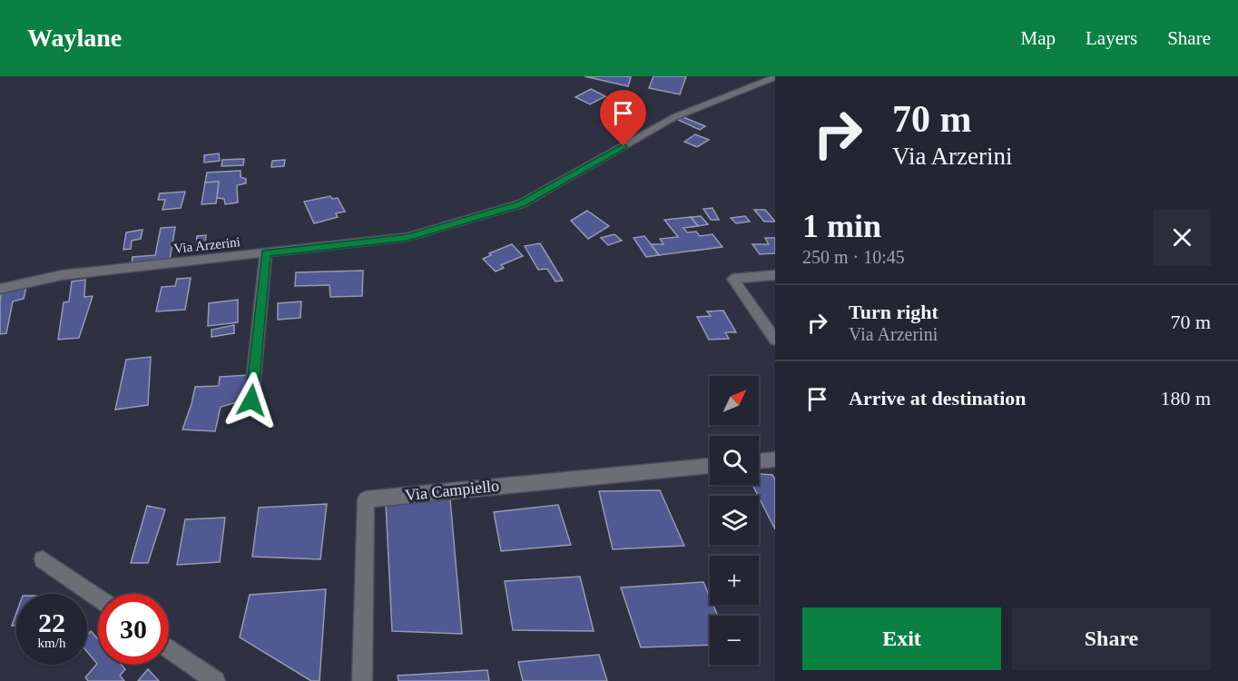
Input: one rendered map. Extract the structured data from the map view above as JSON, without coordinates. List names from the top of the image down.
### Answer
{
  "streets": {
    "street": ["Via Arzerini", "Via Campiello"]
  },
  "north": "top right",
  "page": {
    "header": "Waylane",
    "nav": ["Map", "Layers", "Share"],
    "turn": ["70 m", "Via Arzerini"],
    "heading": ["1 min", "250 m · 10:45"],
    "list": [
      {
        "name": "Turn right",
        "note": "Via Arzerini",
        "value": "70 m"
      },
      {
        "name": "Arrive at destination",
        "value": "180 m"
      }
    ],
    "map_buttons": ["+", "−"],
    "speed": "22 km/h",
    "limit": "30",
    "buttons": ["Exit", "Share"]
  }
}
